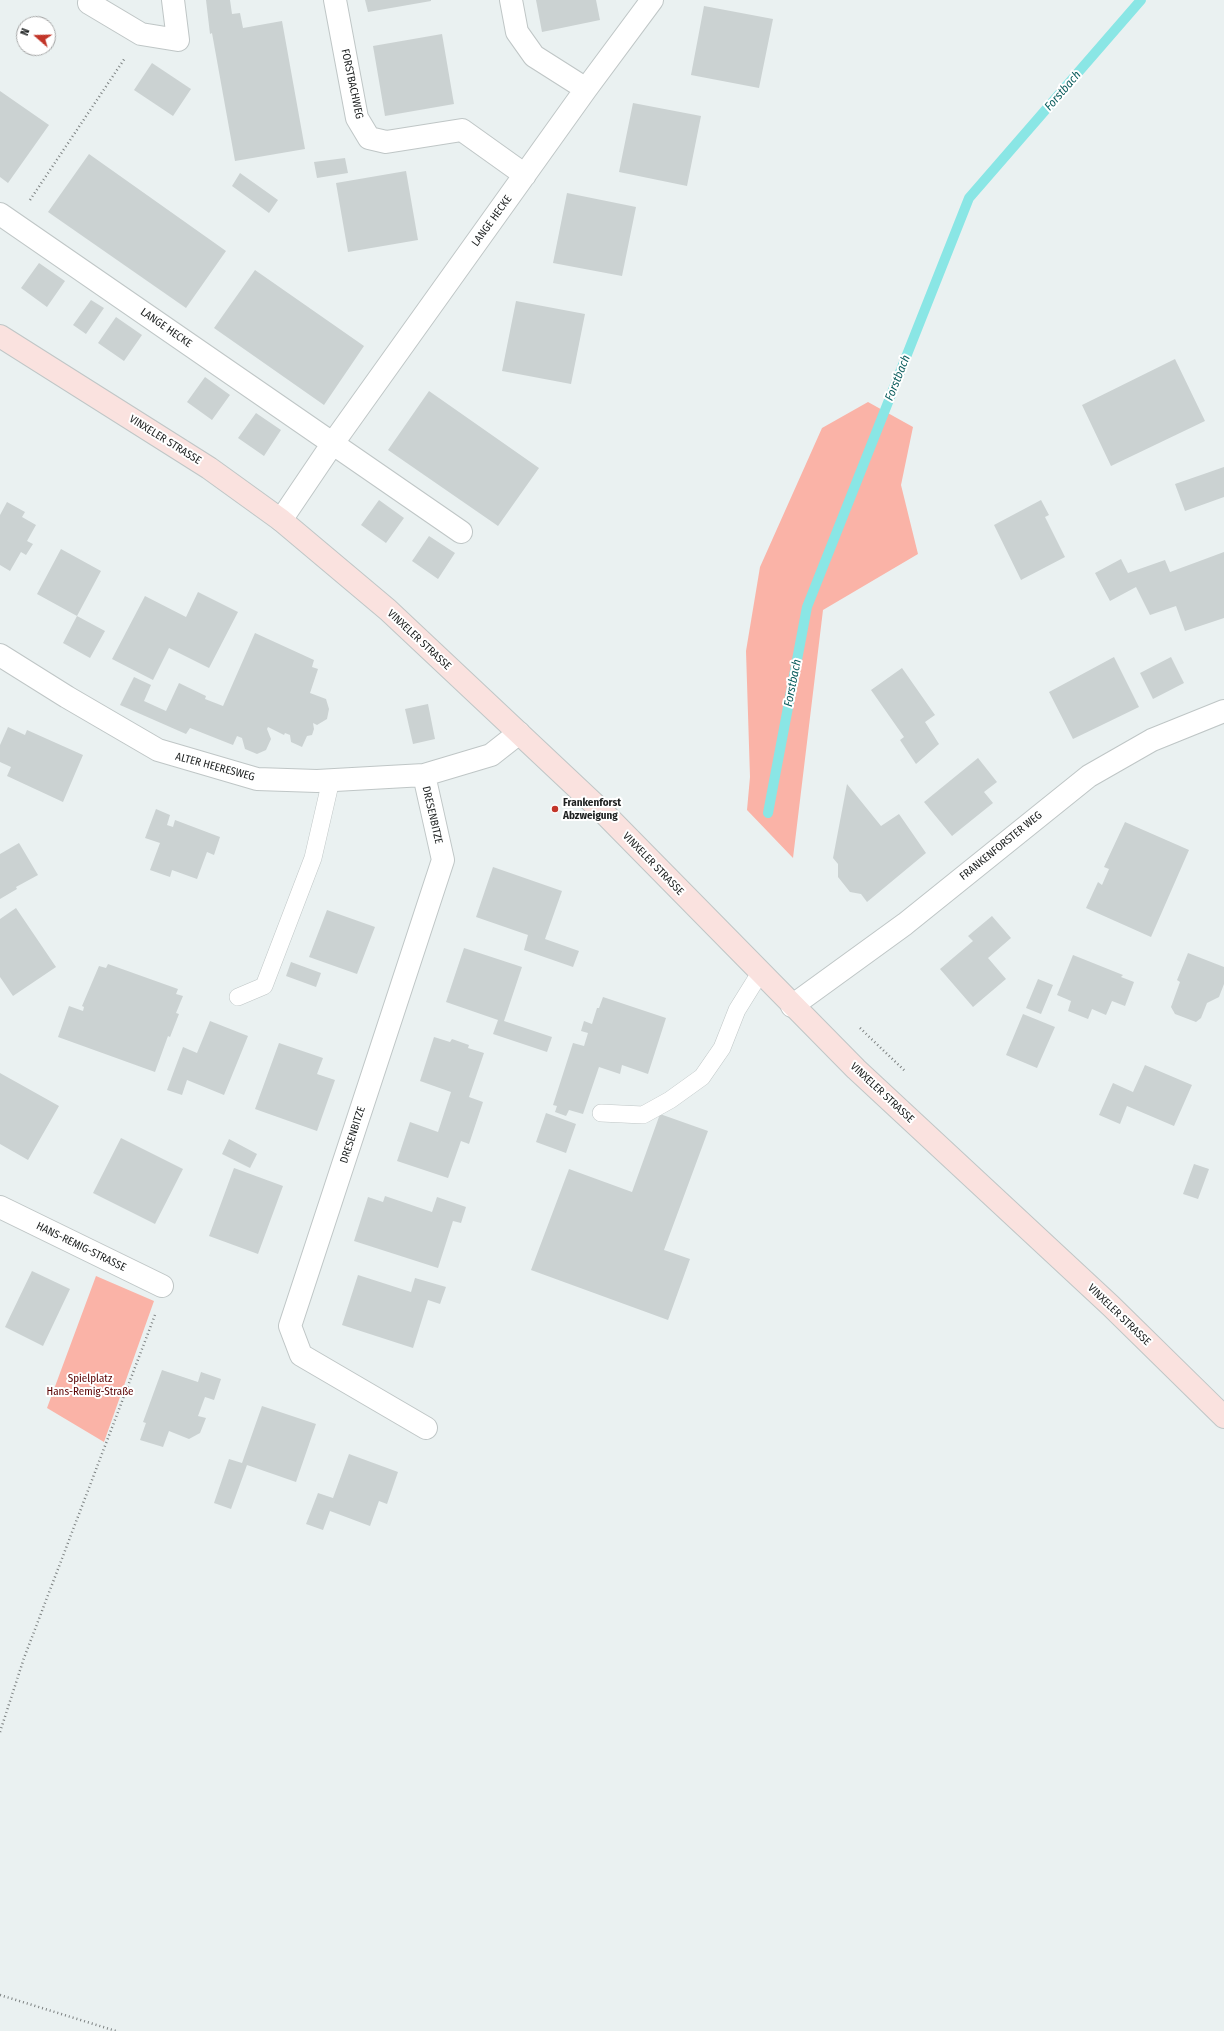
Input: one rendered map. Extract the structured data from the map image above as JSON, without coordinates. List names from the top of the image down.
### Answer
{
  "streets": {
    "main road": ["VINXELER STRASSE"],
    "street": [
      "FORSTBACHWEG",
      "LANGE HECKE",
      "ALTER HEERESWEG",
      "DRESENBITZE",
      "FRANKENFORSTER WEG",
      "HANS-REMIG-STRASSE"
    ]
  },
  "crossings": [
    ["FORSTBACHWEG", "LANGE HECKE"],
    ["LANGE HECKE", "VINXELER STRASSE"],
    ["VINXELER STRASSE", "ALTER HEERESWEG"],
    ["VINXELER STRASSE", "FRANKENFORSTER WEG"],
    ["ALTER HEERESWEG", "DRESENBITZE"]
  ],
  "water": ["Forstbach"],
  "parks": ["Spielplatz Hans-Remig-Straße"],
  "places": ["Frankenforst Abzweigung"],
  "north": "left"
}
